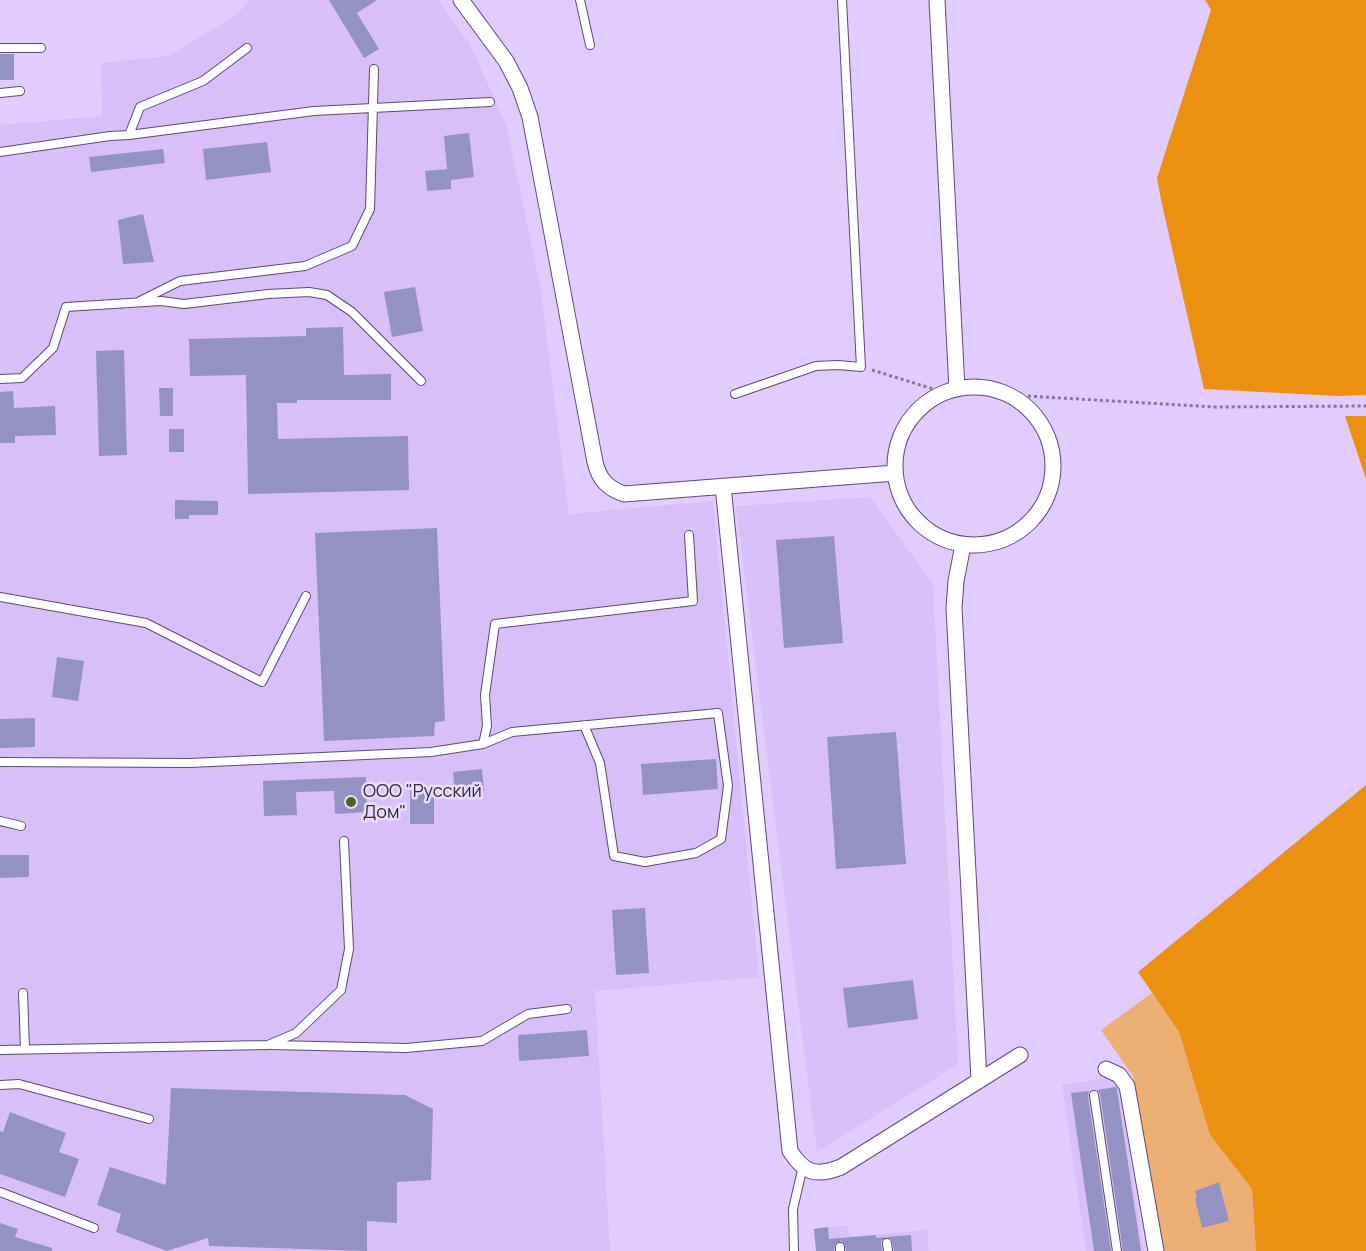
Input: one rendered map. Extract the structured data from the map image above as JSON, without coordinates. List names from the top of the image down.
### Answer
{
  "places": ["ООО \"Русский Дом\""]
}
